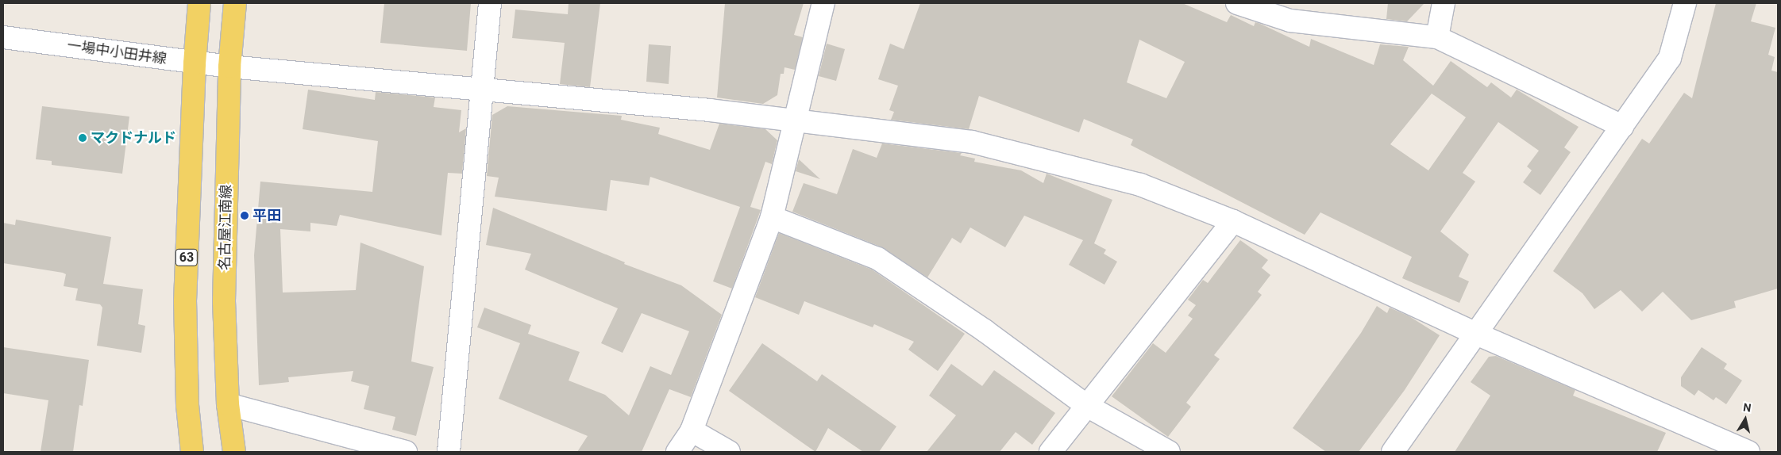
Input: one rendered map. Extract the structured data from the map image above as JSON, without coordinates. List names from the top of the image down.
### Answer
{
  "streets": {
    "main road": ["名古屋江南線", "63"],
    "street": ["一場中小田井線"]
  },
  "crossings": [
    ["一場中小田井線", "名古屋江南線"],
    ["一場中小田井線", "63"]
  ],
  "places": ["マクドナルド", "平田"],
  "north": "top"
}
